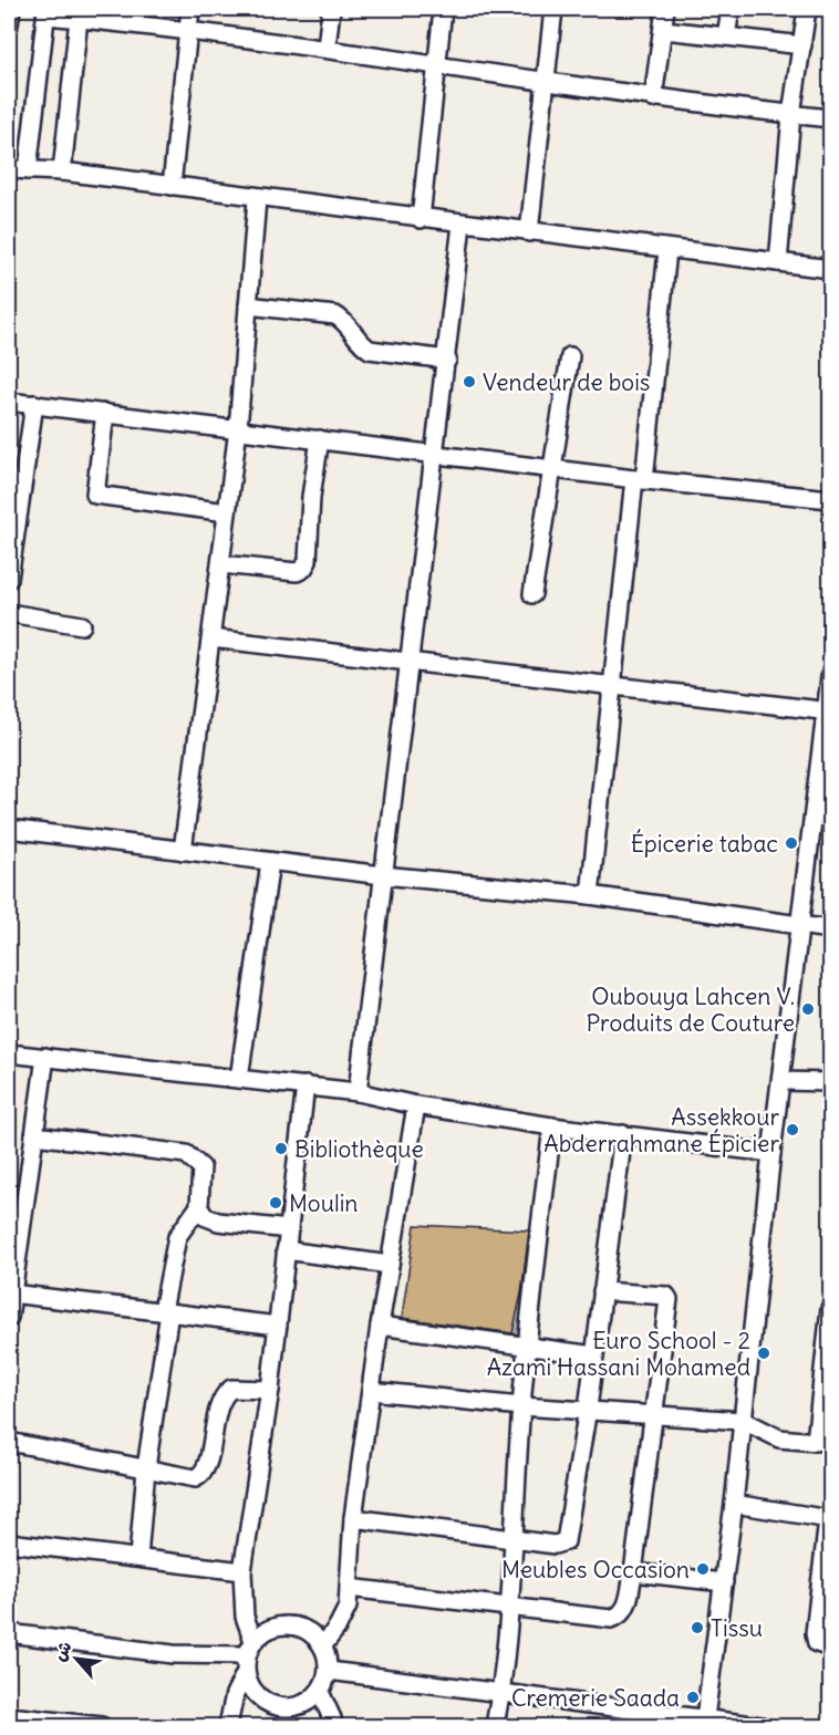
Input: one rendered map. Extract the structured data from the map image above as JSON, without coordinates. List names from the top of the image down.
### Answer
{
  "places": [
    "Vendeur de bois",
    "Épicerie tabac",
    "Oubouya Lahcen V. Produits de Couture",
    "Assekkour Abderrahmane Épicier",
    "Bibliothèque",
    "Moulin",
    "Euro School - 2 Azami Hassani Mohamed",
    "Meubles Occasion",
    "Tissu",
    "Cremerie Saada"
  ],
  "north": "top left"
}
